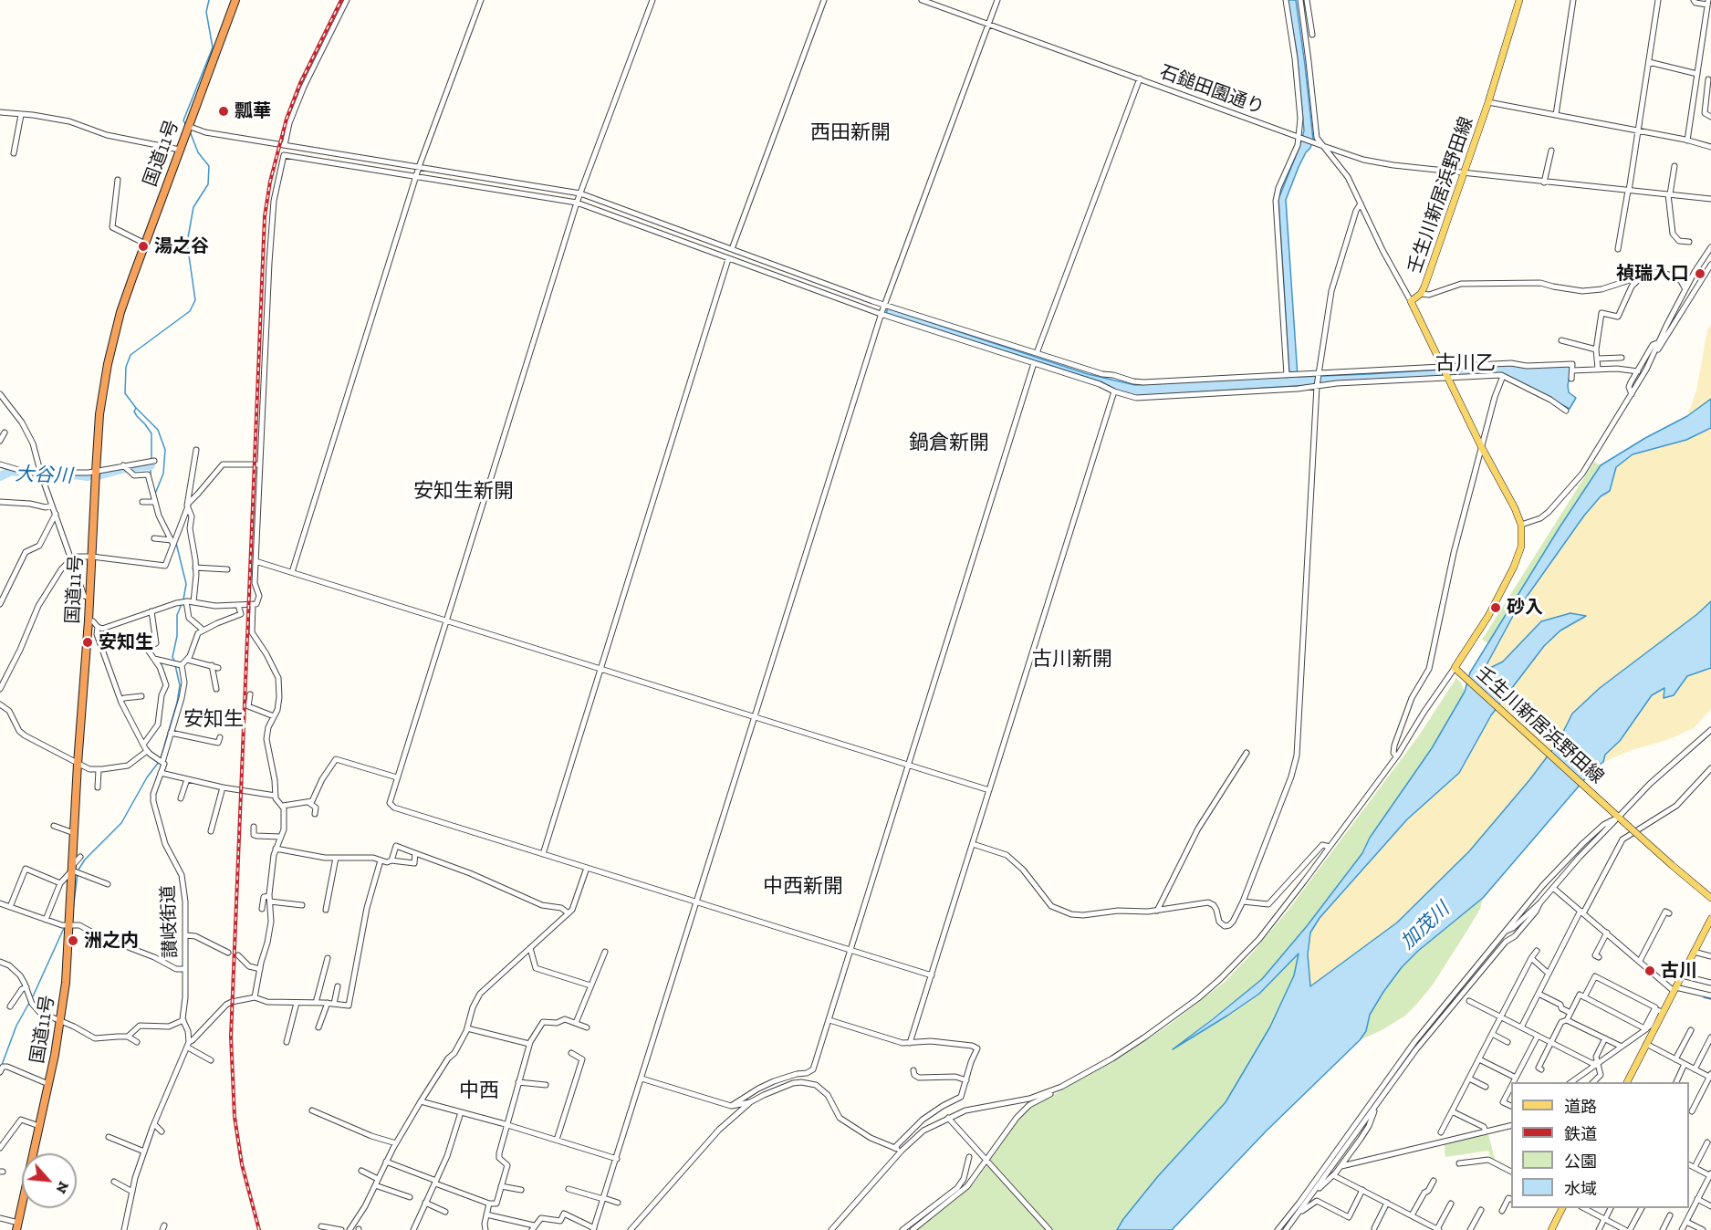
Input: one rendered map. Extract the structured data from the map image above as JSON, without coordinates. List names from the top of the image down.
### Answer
{
  "streets": {
    "highway": ["国道11号"],
    "main road": ["壬生川新居浜野田線"],
    "street": ["石鎚田園通り", "讃岐街道"]
  },
  "crossings": [
    ["石鎚田園通り", "壬生川新居浜野田線"]
  ],
  "districts": [
    "西田新開",
    "古川乙",
    "鍋倉新開",
    "安知生新開",
    "古川新開",
    "安知生",
    "中西新開",
    "中西"
  ],
  "water": ["大谷川", "加茂川"],
  "places": [
    "瓢華",
    "湯之谷",
    "禎瑞入口",
    "砂入",
    "安知生",
    "洲之内",
    "古川"
  ],
  "legend": [
    "道路",
    "鉄道",
    "公園",
    "水域"
  ],
  "north": "bottom right"
}
